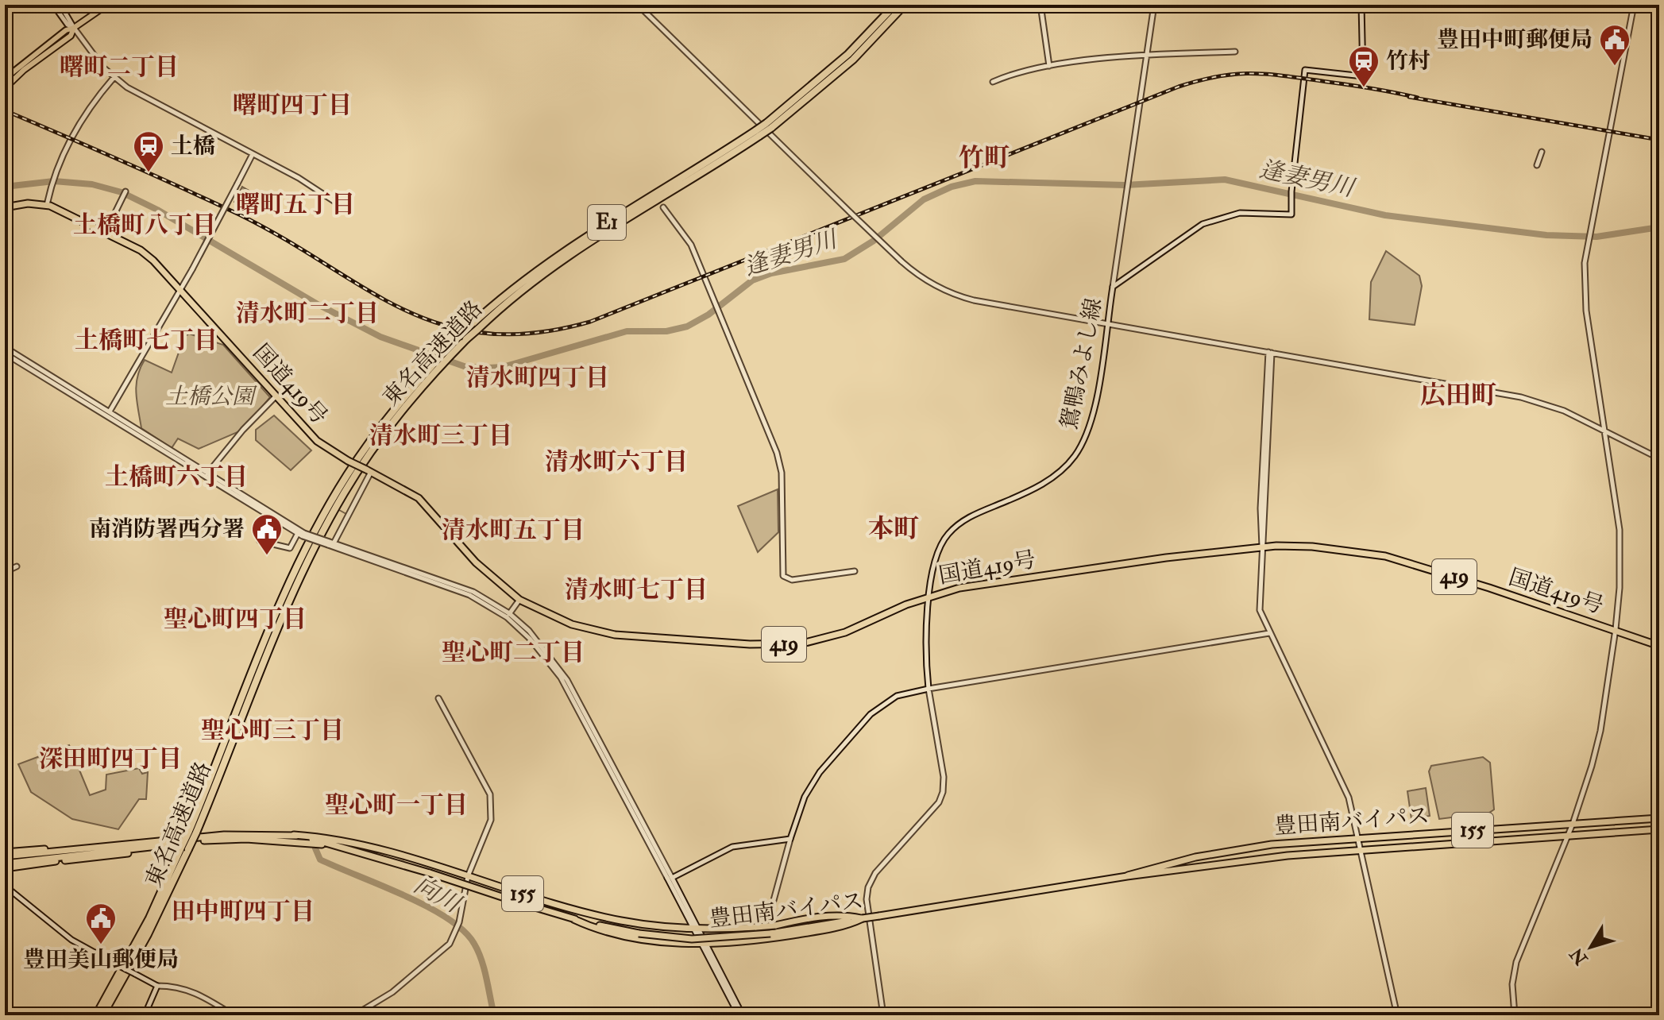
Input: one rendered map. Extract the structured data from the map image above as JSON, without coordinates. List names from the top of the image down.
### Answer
{
  "streets": {
    "highway": [
      "E1",
      "東名高速道路",
      "国道419号",
      "419",
      "豊田南バイパス",
      "155"
    ],
    "street": ["鴛鴨みよし線"]
  },
  "crossings": [
    ["鴛鴨みよし線", "国道419号"],
    ["豊田南バイパス", "155"]
  ],
  "districts": [
    "曙町二丁目",
    "曙町四丁目",
    "竹町",
    "曙町五丁目",
    "土橋町八丁目",
    "清水町二丁目",
    "土橋町七丁目",
    "清水町四丁目",
    "広田町",
    "清水町三丁目",
    "清水町六丁目",
    "土橋町六丁目",
    "本町",
    "清水町五丁目",
    "清水町七丁目",
    "聖心町四丁目",
    "聖心町二丁目",
    "聖心町三丁目",
    "深田町四丁目",
    "聖心町一丁目",
    "田中町四丁目"
  ],
  "water": ["逢妻男川", "向川"],
  "parks": ["土橋公園"],
  "places": {
    "public building": ["豊田中町郵便局", "南消防署西分署", "豊田美山郵便局"],
    "station": ["竹村", "土橋"]
  },
  "north": "bottom left"
}
